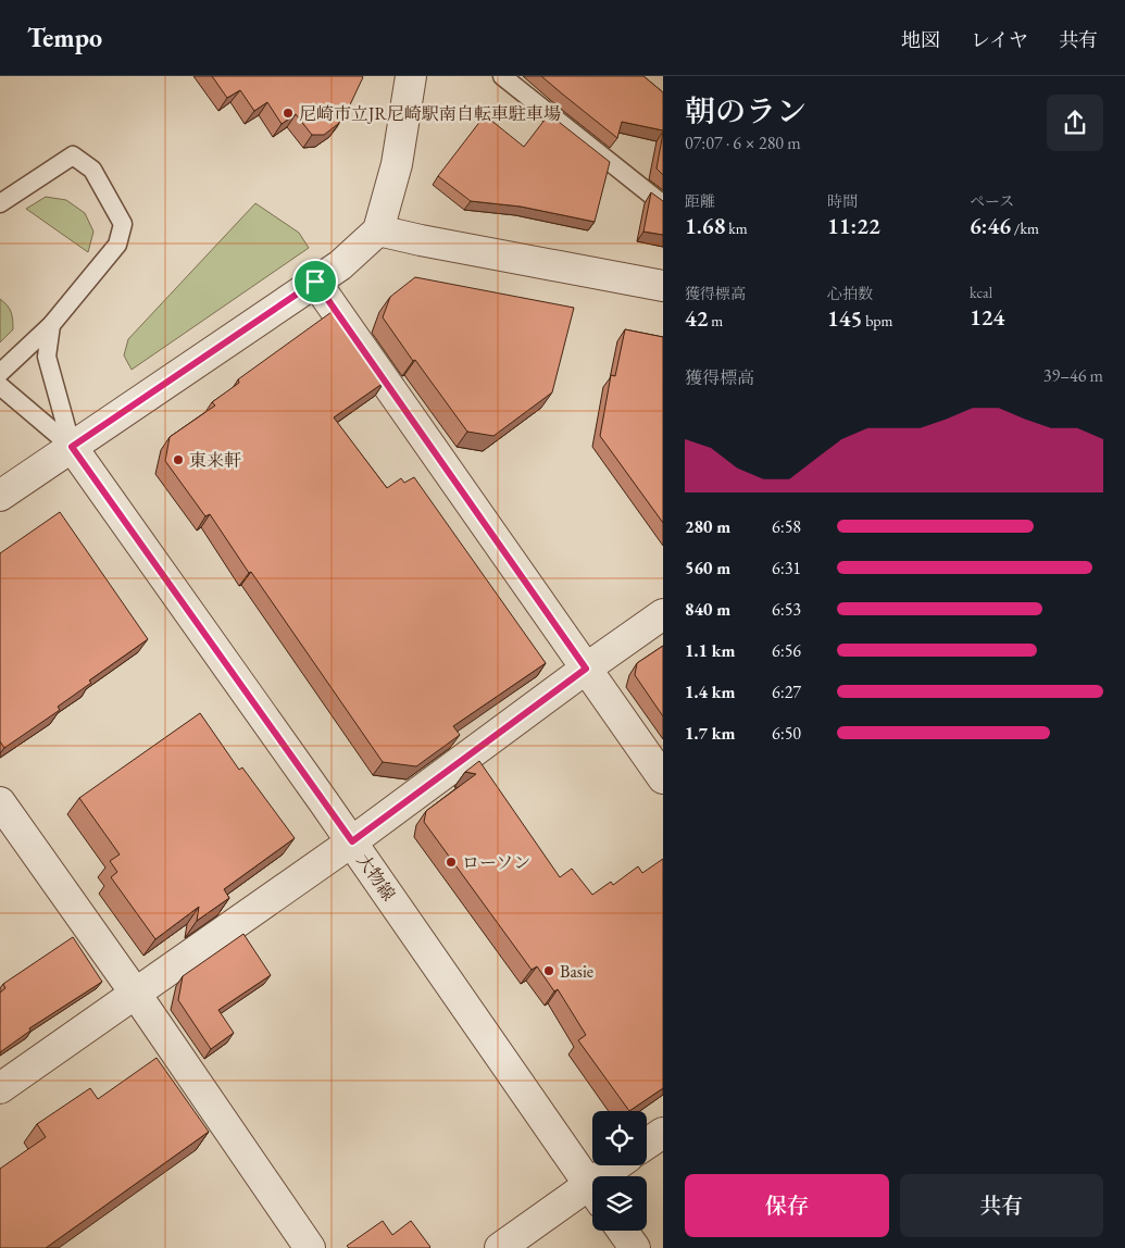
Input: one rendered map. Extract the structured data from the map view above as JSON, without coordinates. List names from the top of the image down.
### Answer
{
  "streets": {
    "street": ["大物線"]
  },
  "places": [
    "尼崎市立JR尼崎駅南自転車駐車場",
    "東来軒",
    "ローソン",
    "Basie"
  ],
  "page": {
    "header": "Tempo",
    "nav": ["地図", "レイヤ", "共有"],
    "heading": ["朝のラン", "07:07 · 6 × 280 m"],
    "stats": [
      ["距離", "1.68 km"],
      ["時間", "11:22"],
      ["ペース", "6:46 /km"],
      ["獲得標高", "42 m"],
      ["心拍数", "145 bpm"],
      ["kcal", "124"]
    ],
    "chart": ["獲得標高", "39–46 m"],
    "list": [
      {
        "name": "280 m",
        "note": "6:58"
      },
      {
        "name": "560 m",
        "note": "6:31"
      },
      {
        "name": "840 m",
        "note": "6:53"
      },
      {
        "name": "1.1 km",
        "note": "6:56"
      },
      {
        "name": "1.4 km",
        "note": "6:27"
      },
      {
        "name": "1.7 km",
        "note": "6:50"
      }
    ],
    "buttons": ["保存", "共有"]
  }
}
